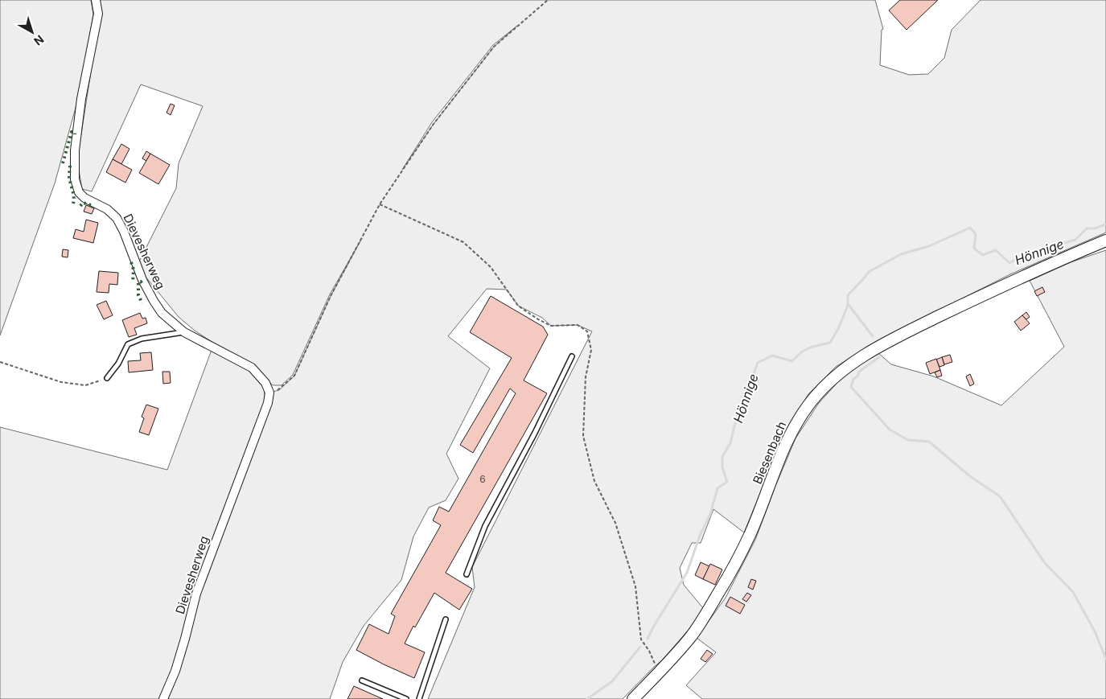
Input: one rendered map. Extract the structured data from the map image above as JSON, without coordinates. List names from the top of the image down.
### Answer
{
  "streets": {
    "main road": ["Biesenbach"],
    "street": ["Dievesherweg"]
  },
  "water": ["Hönnige"],
  "house_numbers": ["6"],
  "north": "bottom right"
}
